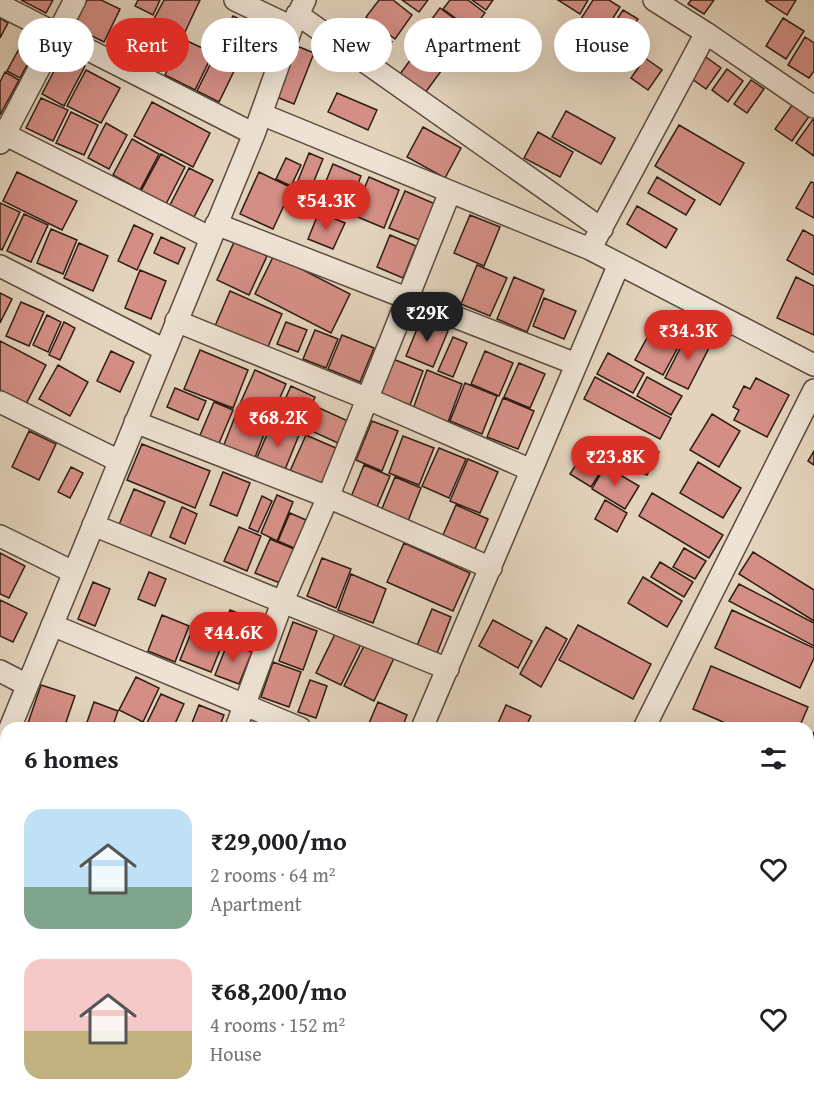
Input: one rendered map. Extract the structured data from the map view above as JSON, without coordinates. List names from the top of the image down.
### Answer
{
  "page": {
    "chip": [
      "Buy",
      "Rent",
      "Filters",
      "New",
      "Apartment",
      "House"
    ],
    "price": [
      "₹54.3K",
      "₹29K",
      "₹34.3K",
      "₹68.2K",
      "₹23.8K",
      "₹44.6K"
    ],
    "heading": "6 homes",
    "list": [
      {
        "name": "₹29,000/mo",
        "note": "2 rooms · 64 m² · Apartment"
      },
      {
        "name": "₹68,200/mo",
        "note": "4 rooms · 152 m² · House"
      }
    ]
  }
}
